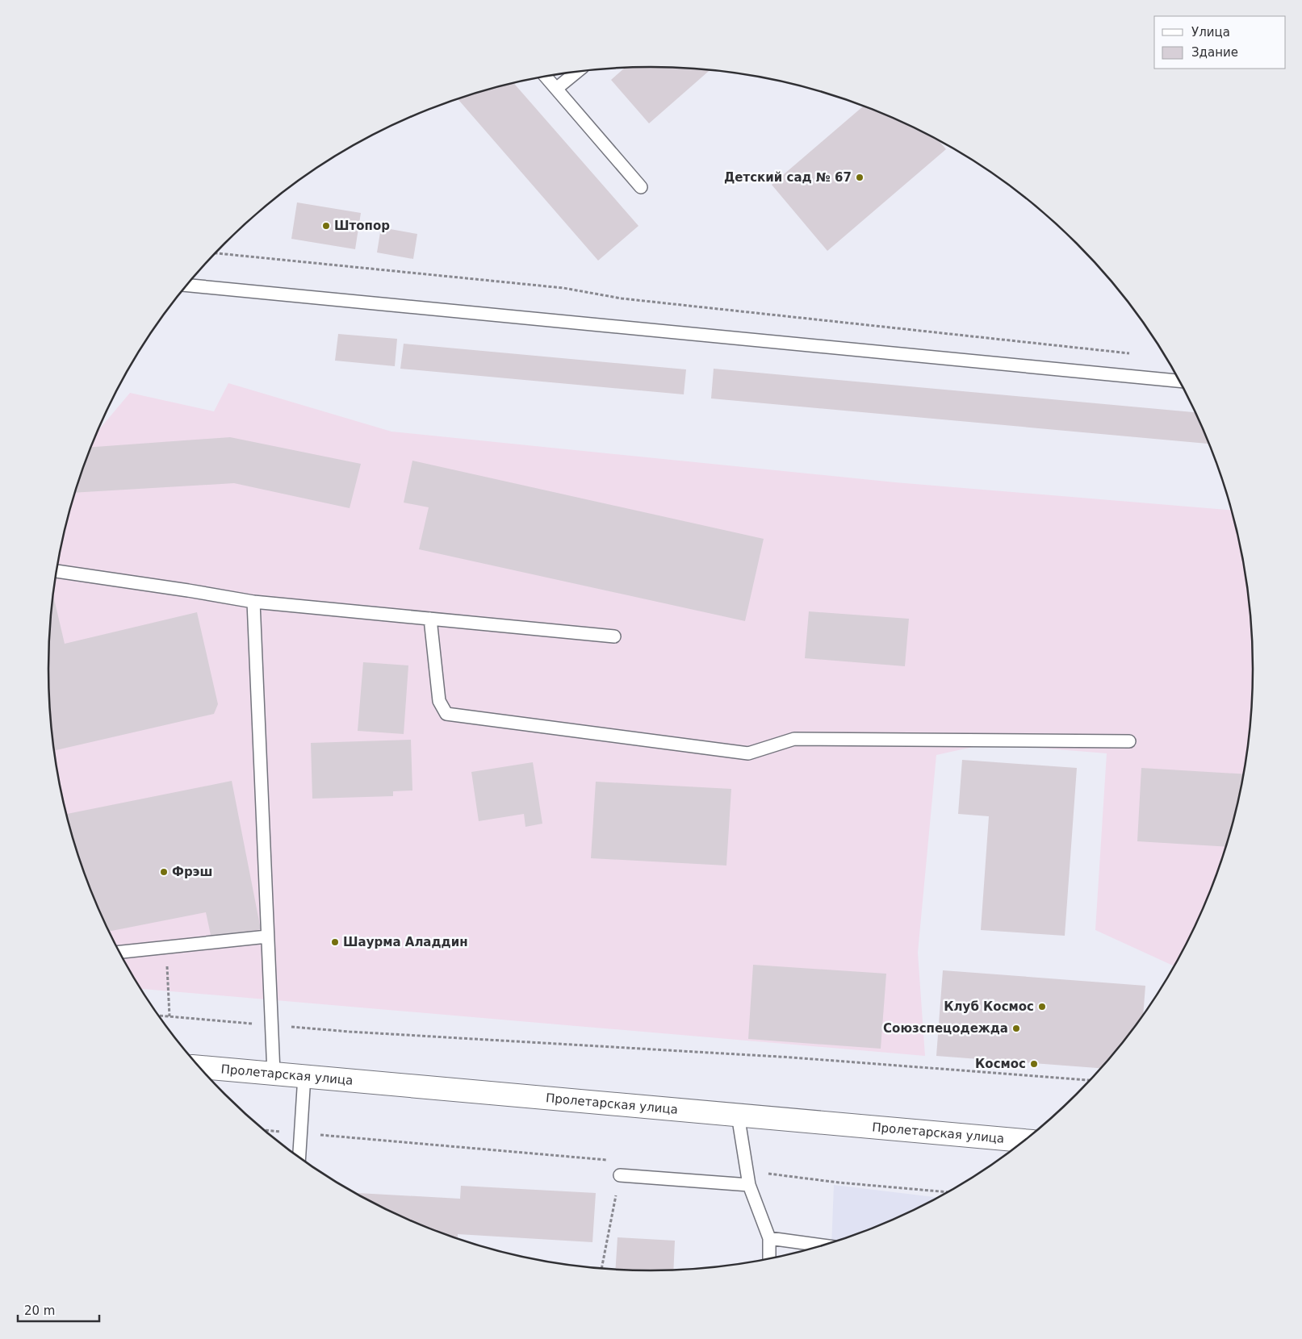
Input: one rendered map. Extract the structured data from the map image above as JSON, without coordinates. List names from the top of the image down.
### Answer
{
  "streets": {
    "street": ["Пролетарская улица"]
  },
  "places": [
    "Детский сад № 67",
    "Штопор",
    "Фрэш",
    "Шаурма Аладдин",
    "Клуб Космос",
    "Союзспецодежда",
    "Космос"
  ],
  "legend": ["Улица", "Здание"],
  "scale_bar": "20 m"
}
